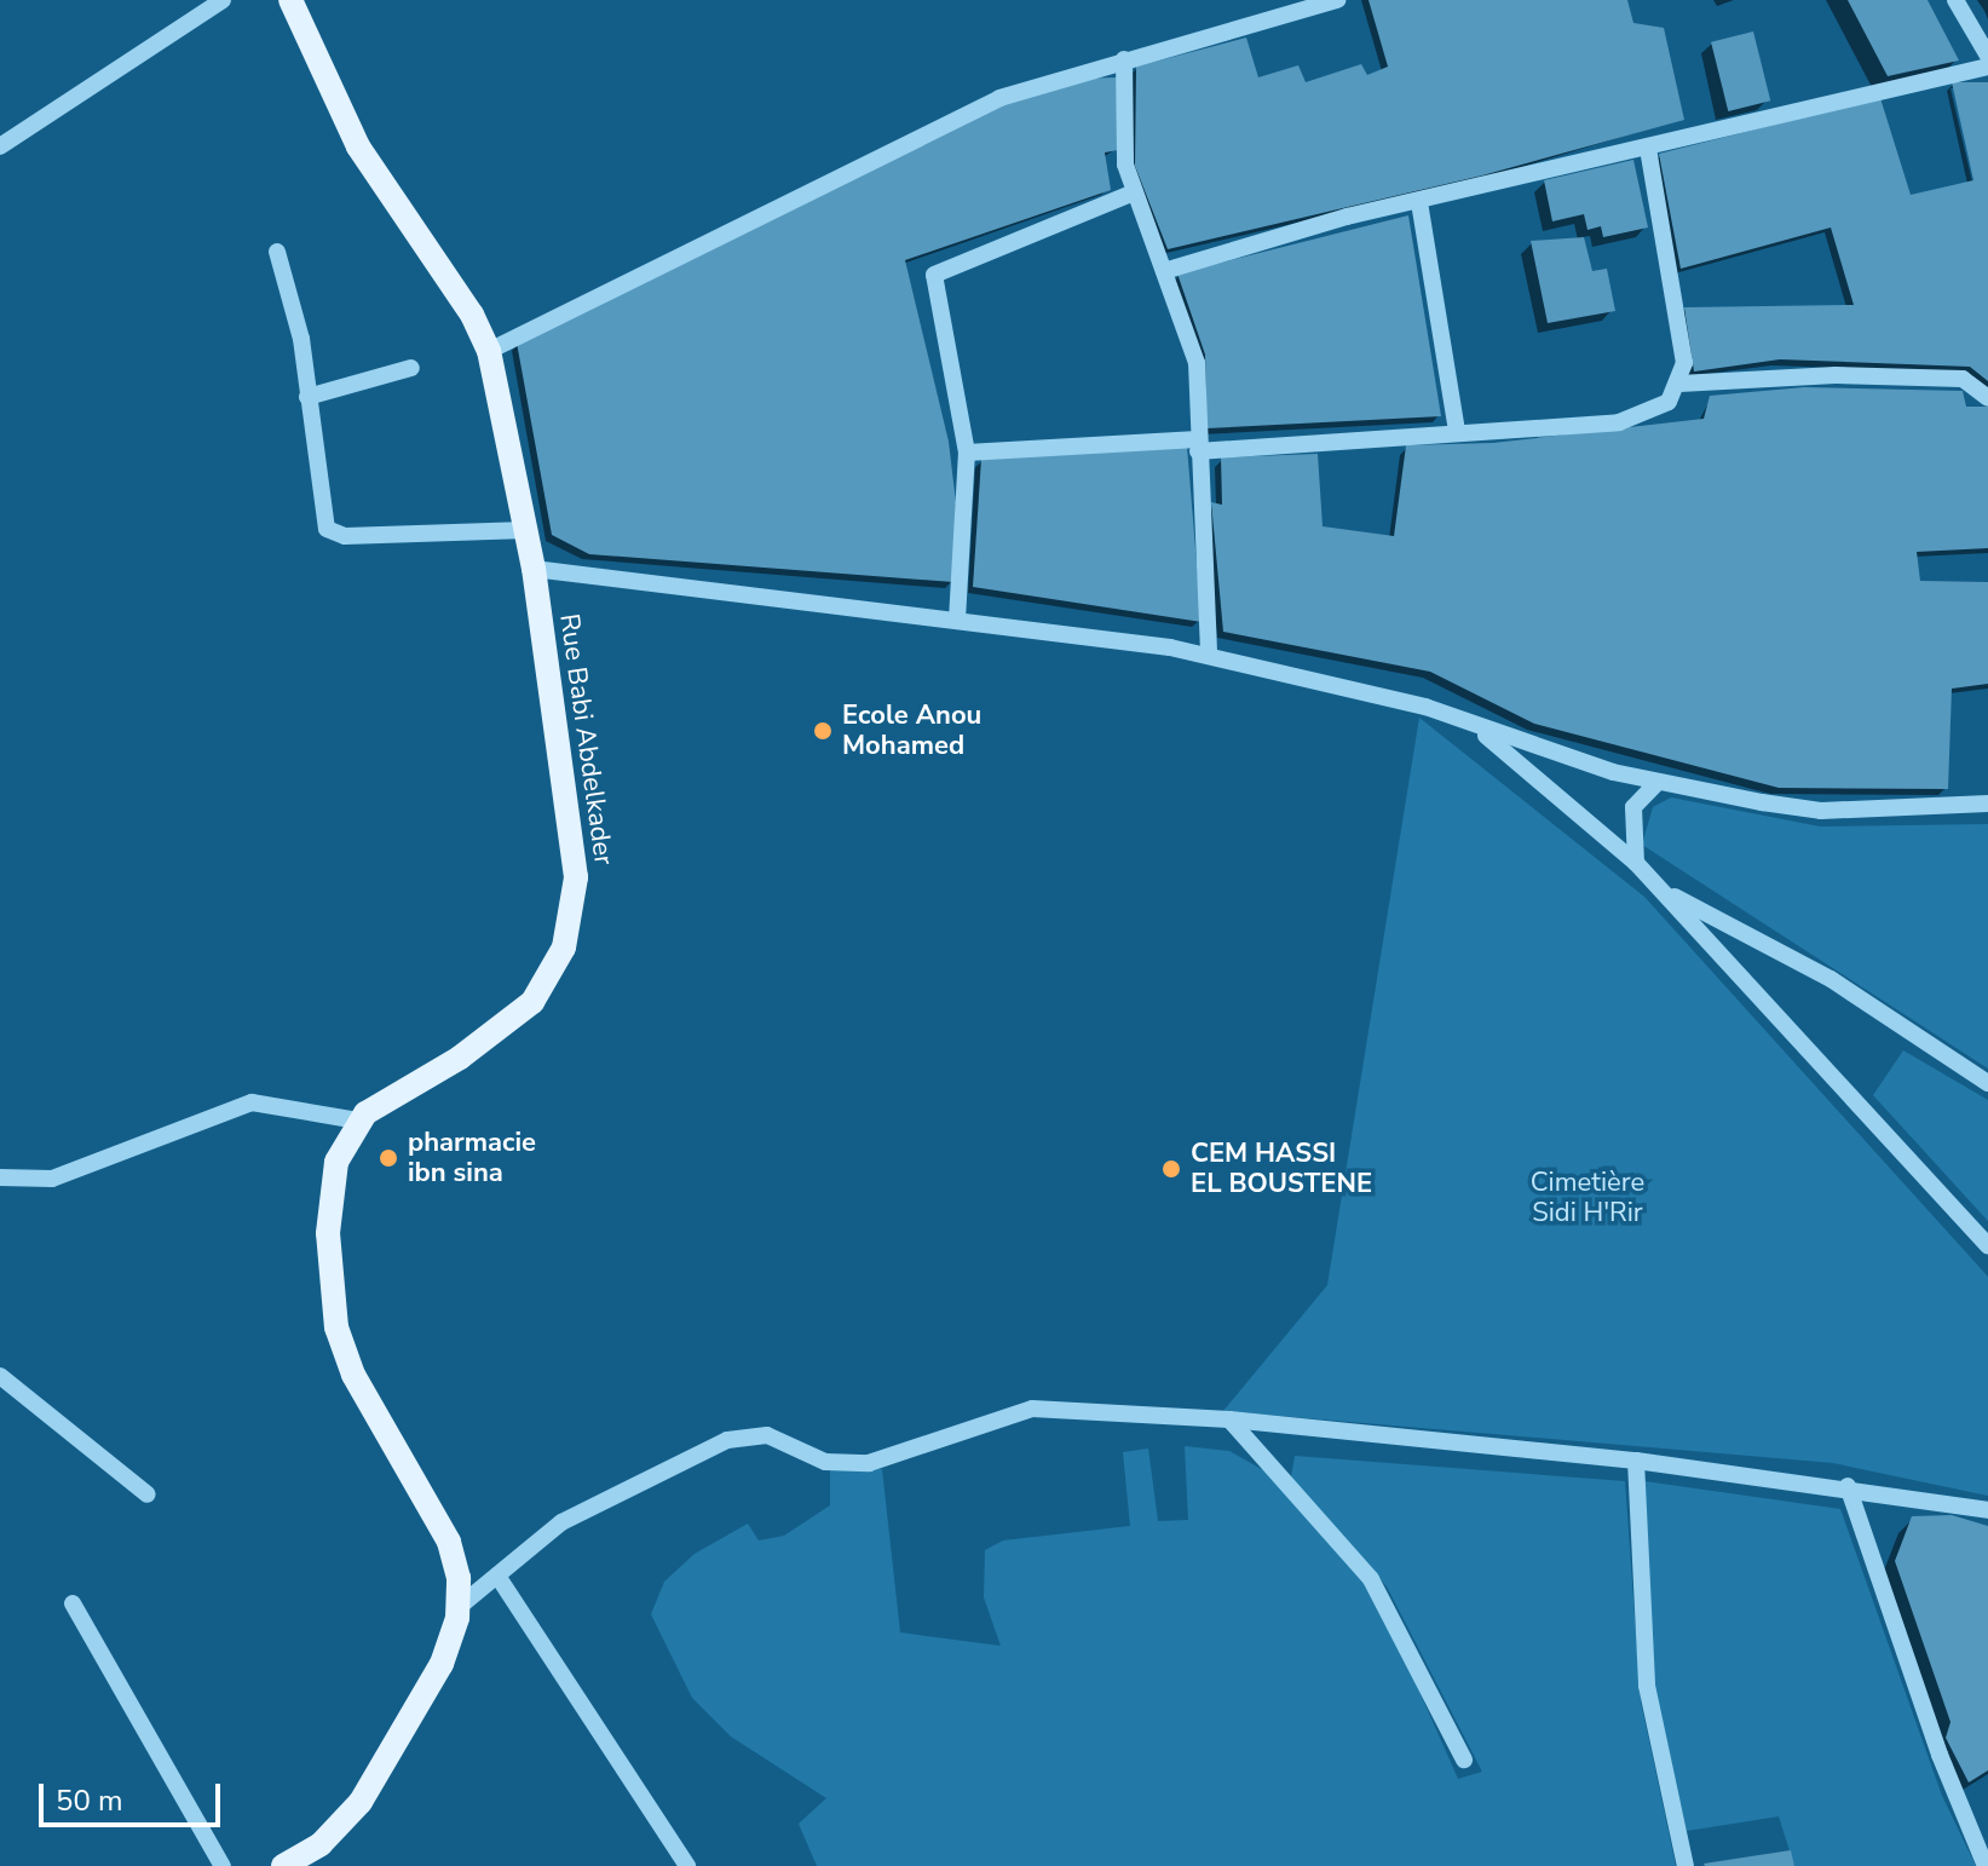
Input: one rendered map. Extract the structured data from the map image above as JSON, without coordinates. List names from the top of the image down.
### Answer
{
  "streets": {
    "main road": ["Rue Babi Abdelkader"]
  },
  "parks": ["Cimetière Sidi H'Rir"],
  "places": ["Ecole Anou Mohamed", "pharmacie ibn sina", "CEM HASSI EL BOUSTENE"],
  "scale_bar": "50 m"
}
